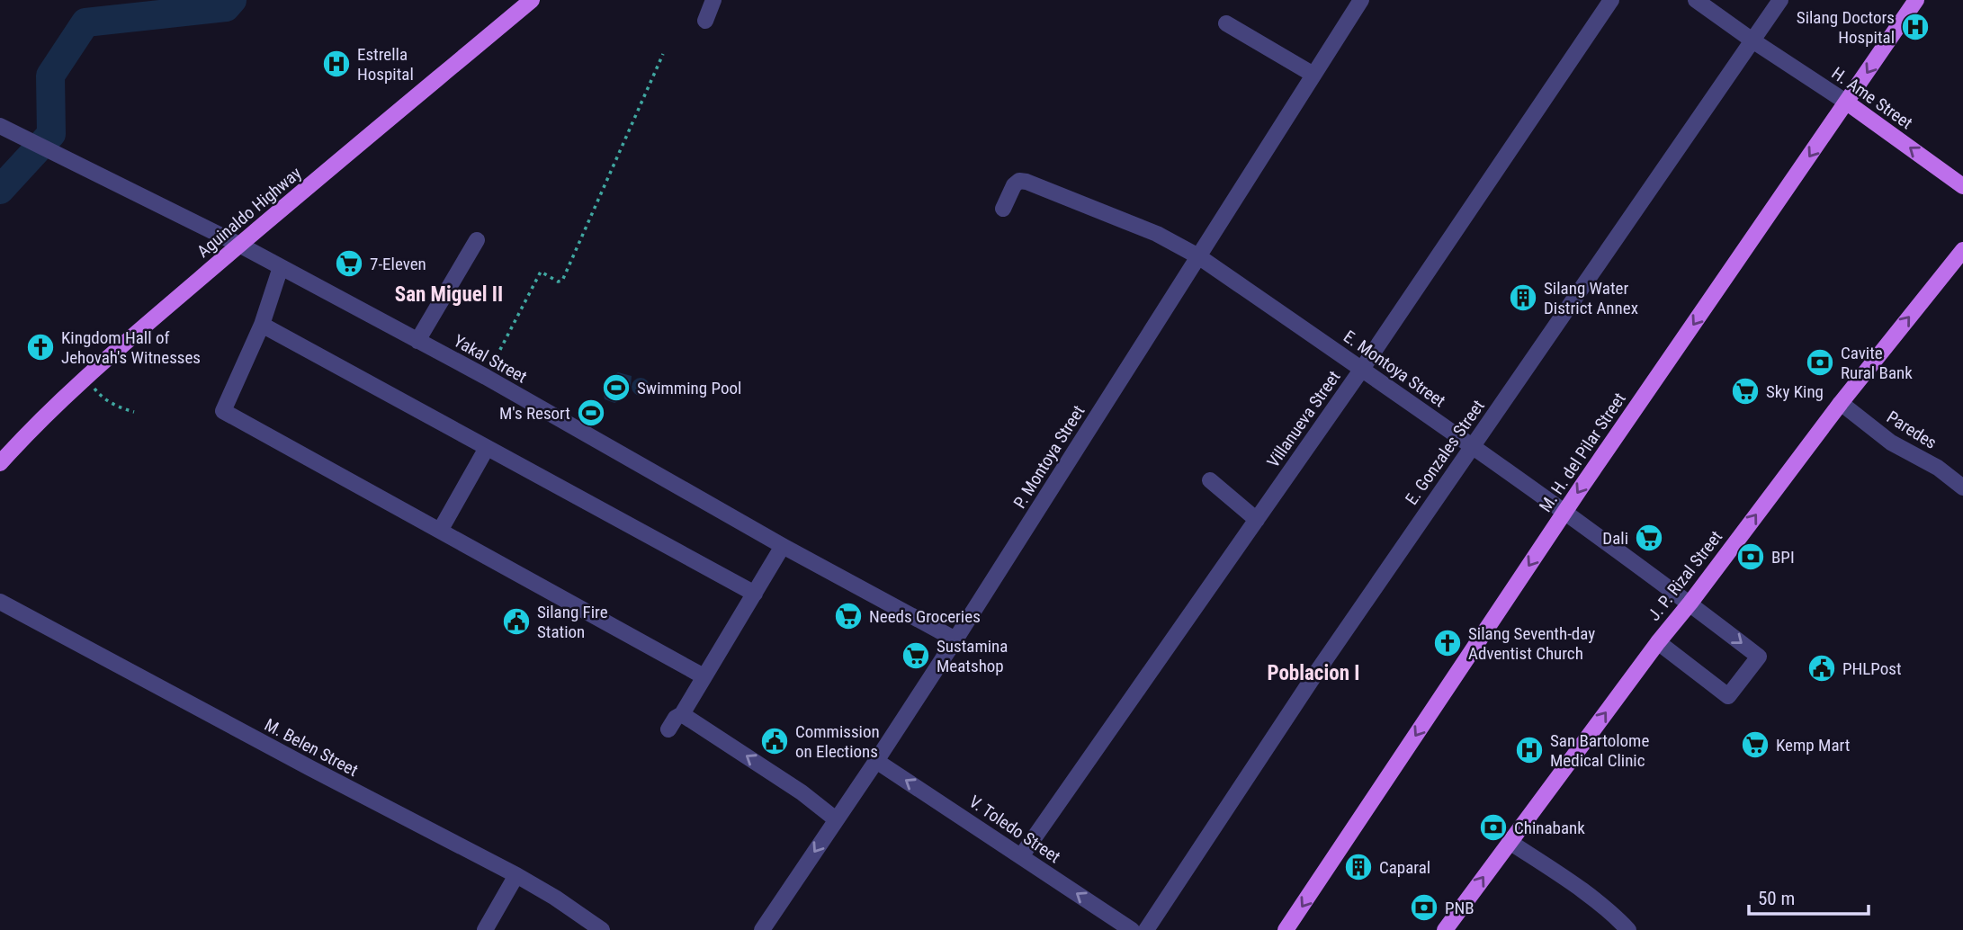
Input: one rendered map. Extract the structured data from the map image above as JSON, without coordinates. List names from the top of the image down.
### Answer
{
  "streets": {
    "main road": [
      "H. Ame Street",
      "Aguinaldo Highway",
      "M. H. del Pilar Street",
      "J. P. Rizal Street"
    ],
    "street": [
      "Yakal Street",
      "E. Montoya Street",
      "Villanueva Street",
      "Paredes",
      "E. Gonzales Street",
      "P. Montoya Street",
      "M. Belen Street",
      "V. Toledo Street"
    ]
  },
  "crossings": [
    ["H. Ame Street", "E. Gonzales Street"],
    ["H. Ame Street", "M. H. del Pilar Street"],
    ["Aguinaldo Highway", "Yakal Street"],
    ["Yakal Street", "P. Montoya Street"],
    ["E. Montoya Street", "Villanueva Street"],
    ["E. Montoya Street", "E. Gonzales Street"],
    ["E. Montoya Street", "M. H. del Pilar Street"],
    ["E. Montoya Street", "P. Montoya Street"],
    ["E. Montoya Street", "J. P. Rizal Street"],
    ["Villanueva Street", "V. Toledo Street"],
    ["Paredes", "J. P. Rizal Street"],
    ["P. Montoya Street", "V. Toledo Street"]
  ],
  "one_way": [
    "H. Ame Street",
    "M. H. del Pilar Street",
    "J. P. Rizal Street",
    "V. Toledo Street"
  ],
  "districts": ["San Miguel II", "Poblacion I"],
  "places": {
    "hospital": ["Silang Doctors Hospital", "Estrella Hospital", "San Bartolome Medical Clinic"],
    "supermarket": [
      "7-Eleven",
      "Sky King",
      "Dali",
      "Needs Groceries",
      "Sustamina Meatshop",
      "Kemp Mart"
    ],
    "building": ["Silang Water District Annex", "Caparal"],
    "church": ["Kingdom Hall of Jehovah's Witnesses", "Silang Seventh-day Adventist Church"],
    "bank": [
      "Cavite Rural Bank",
      "BPI",
      "Chinabank",
      "PNB"
    ],
    "sports": ["Swimming Pool", "M's Resort"],
    "public building": ["Silang Fire Station", "PHLPost", "Commission on Elections"]
  },
  "scale_bar": "50 m"
}
